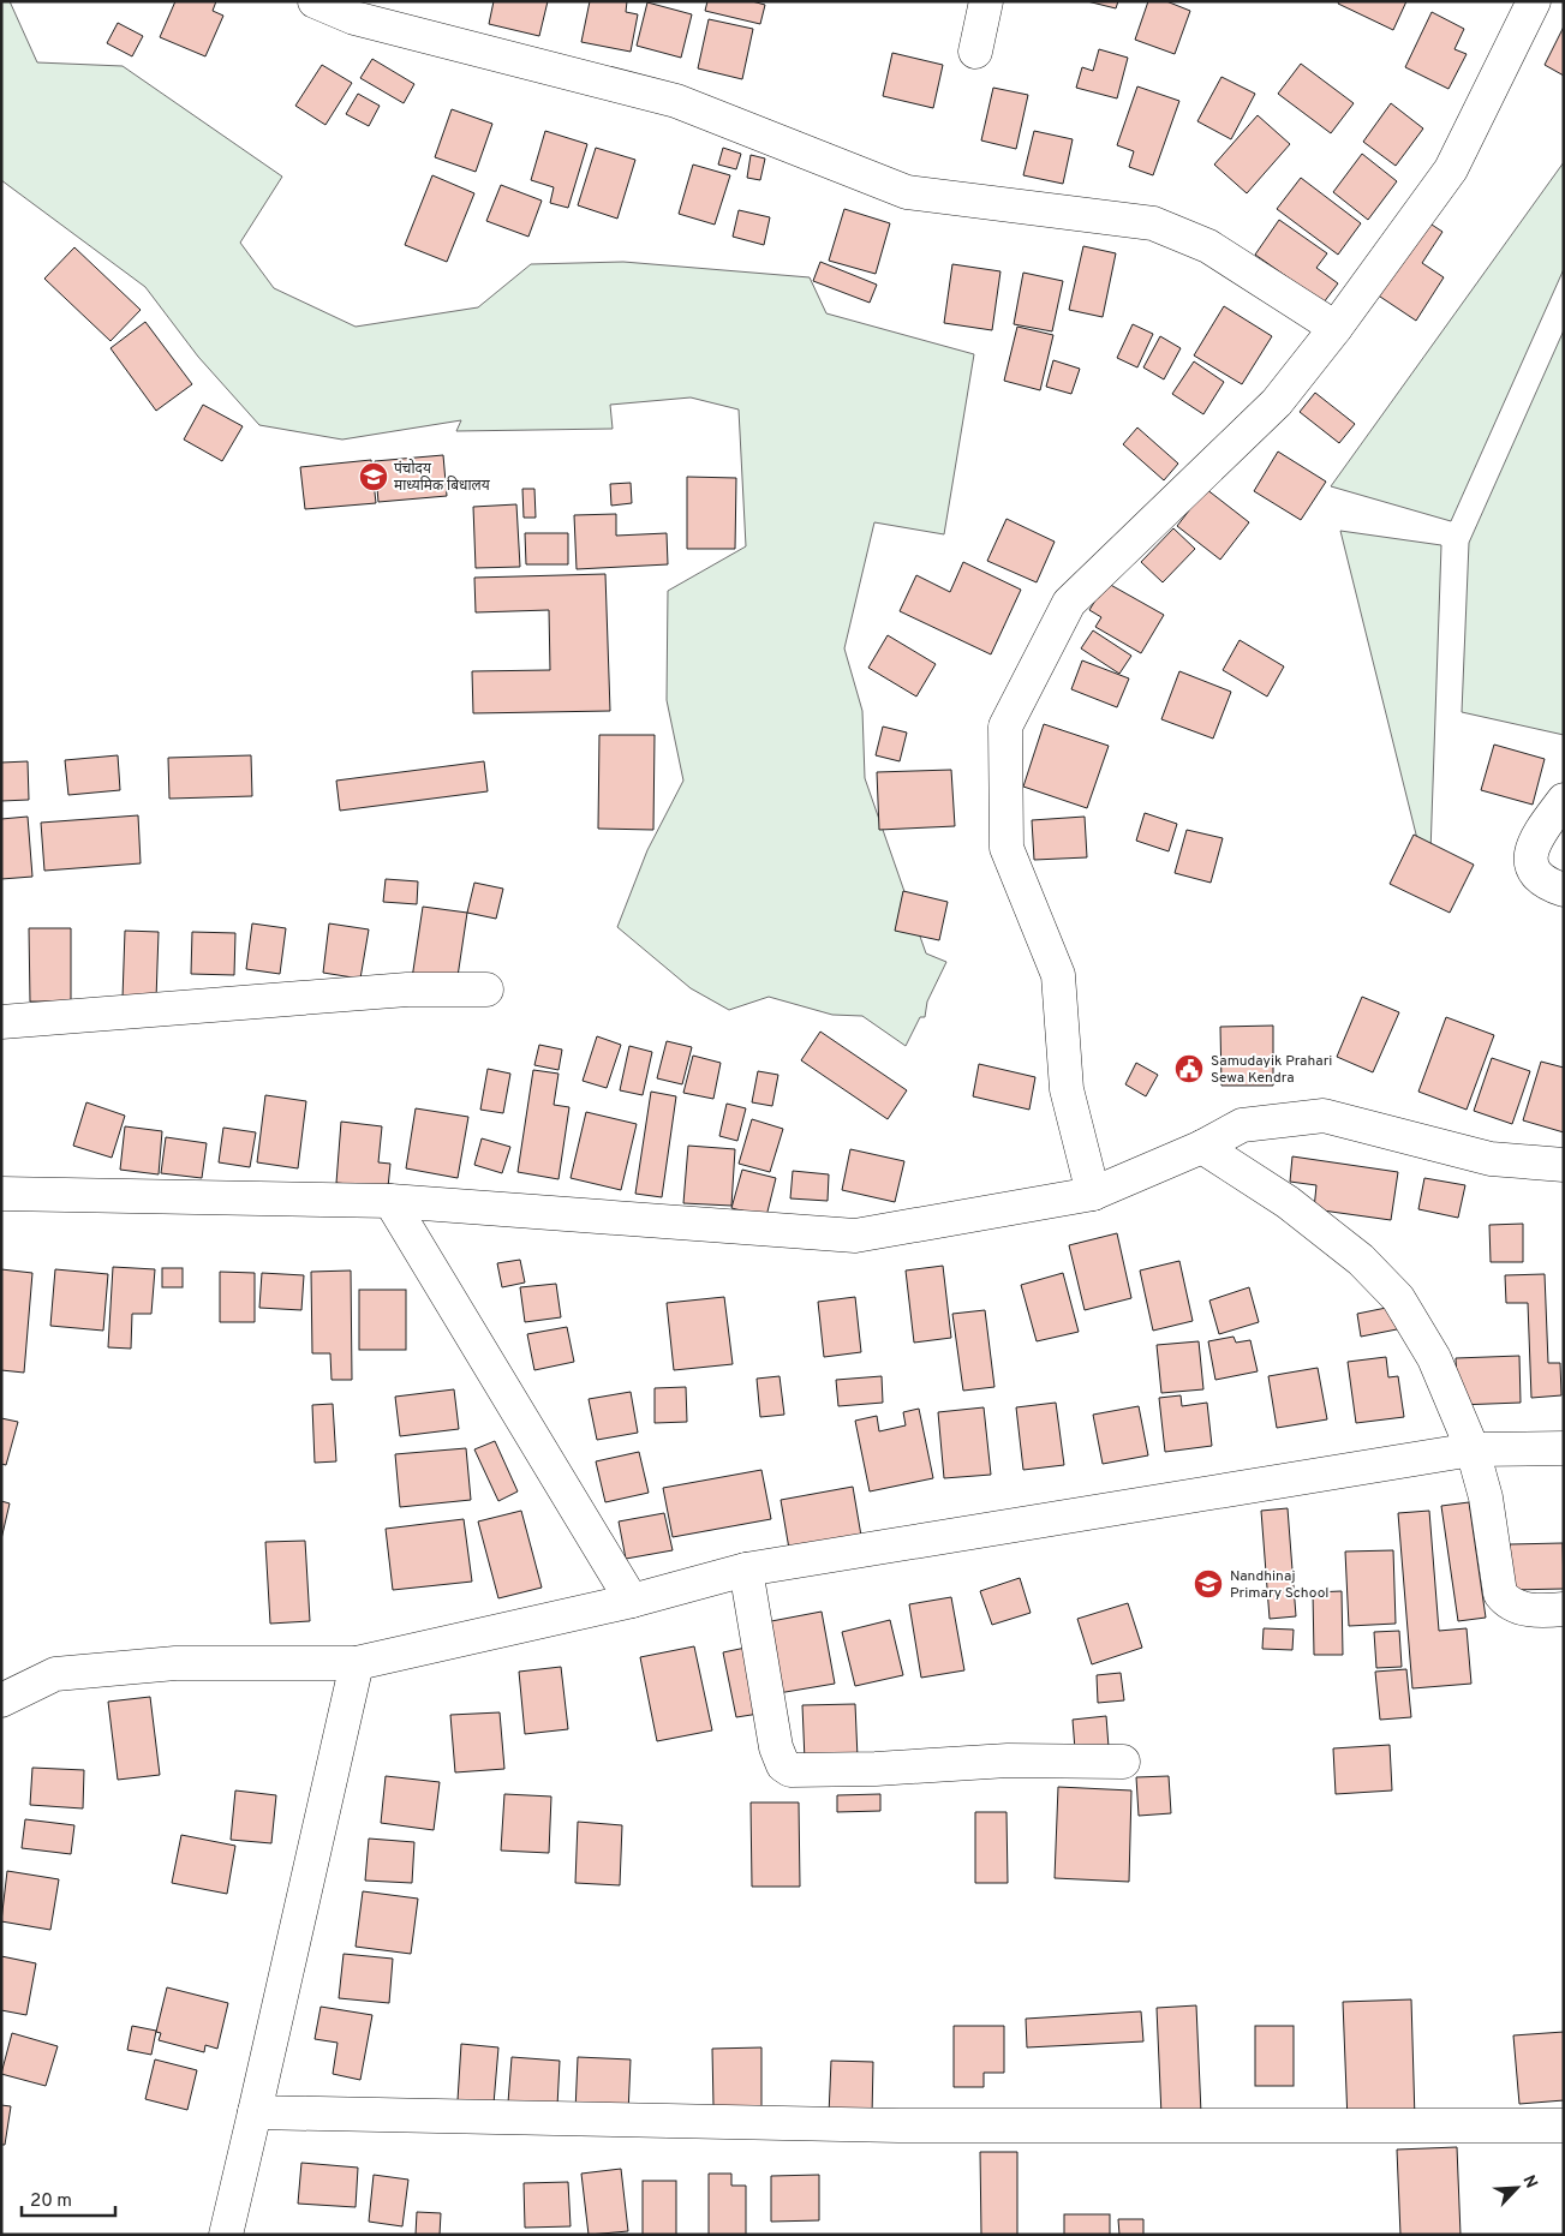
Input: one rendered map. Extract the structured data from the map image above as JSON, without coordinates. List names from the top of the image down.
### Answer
{
  "places": {
    "school or university": ["पंचोदय माध्यमिक बिधालय", "Nandhinaj Primary School"],
    "public building": ["Samudayik Prahari Sewa Kendra"]
  },
  "scale_bar": "20 m",
  "north": "top right"
}
